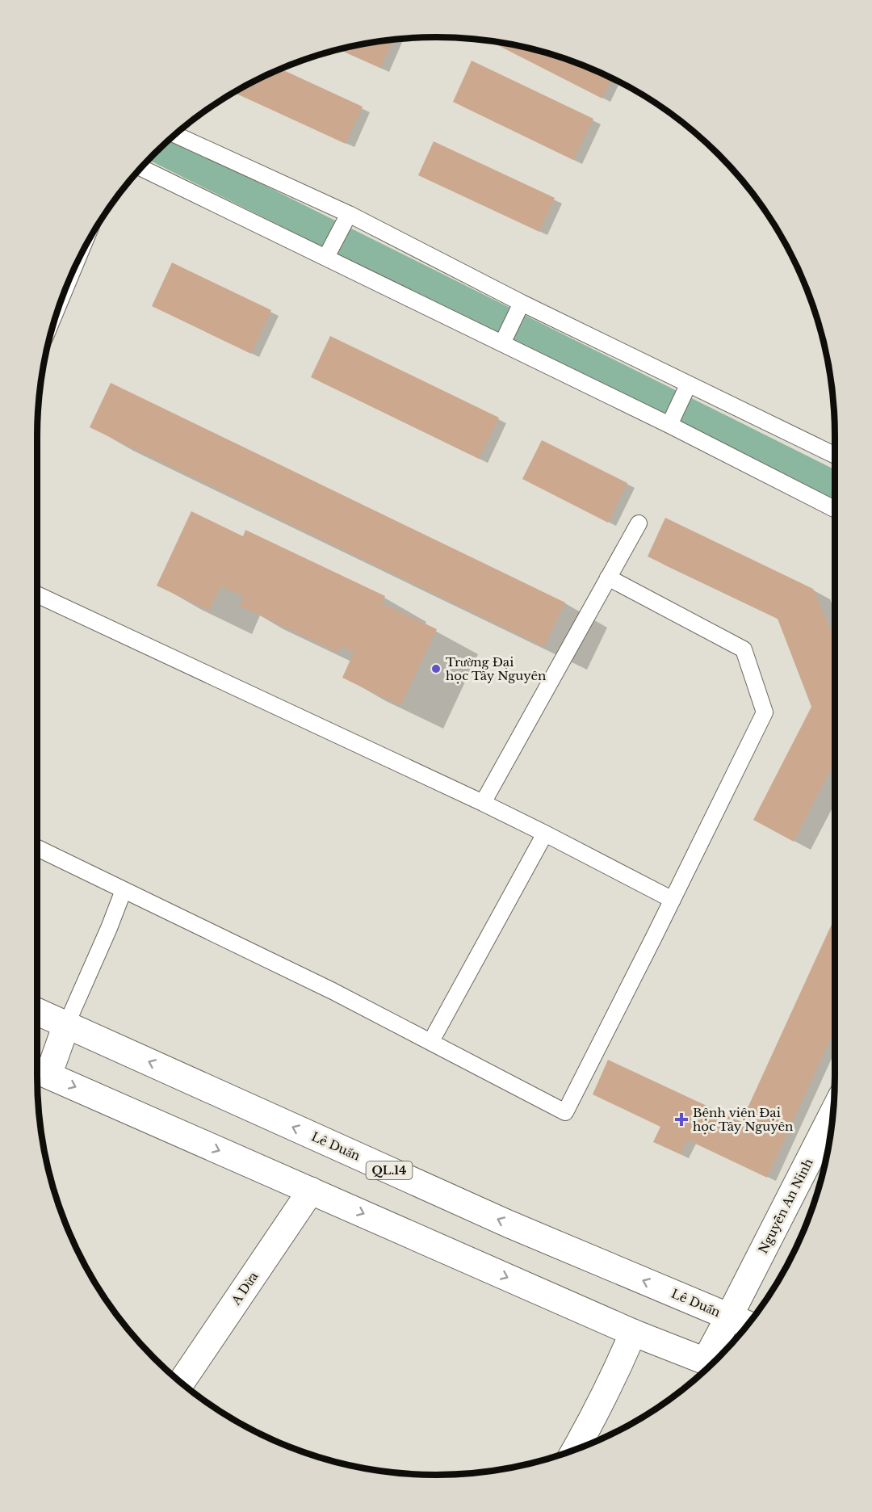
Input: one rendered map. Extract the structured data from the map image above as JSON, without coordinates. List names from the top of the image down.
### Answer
{
  "streets": {
    "main road": [
      "Lê Duẩn",
      "QL.14",
      "Nguyễn An Ninh",
      "A Dừa"
    ]
  },
  "crossings": [
    ["Lê Duẩn", "Nguyễn An Ninh"]
  ],
  "places": {
    "other": ["Trường Đại học Tây Nguyên"],
    "health": ["Bệnh viện Đại học Tây Nguyên"]
  }
}
